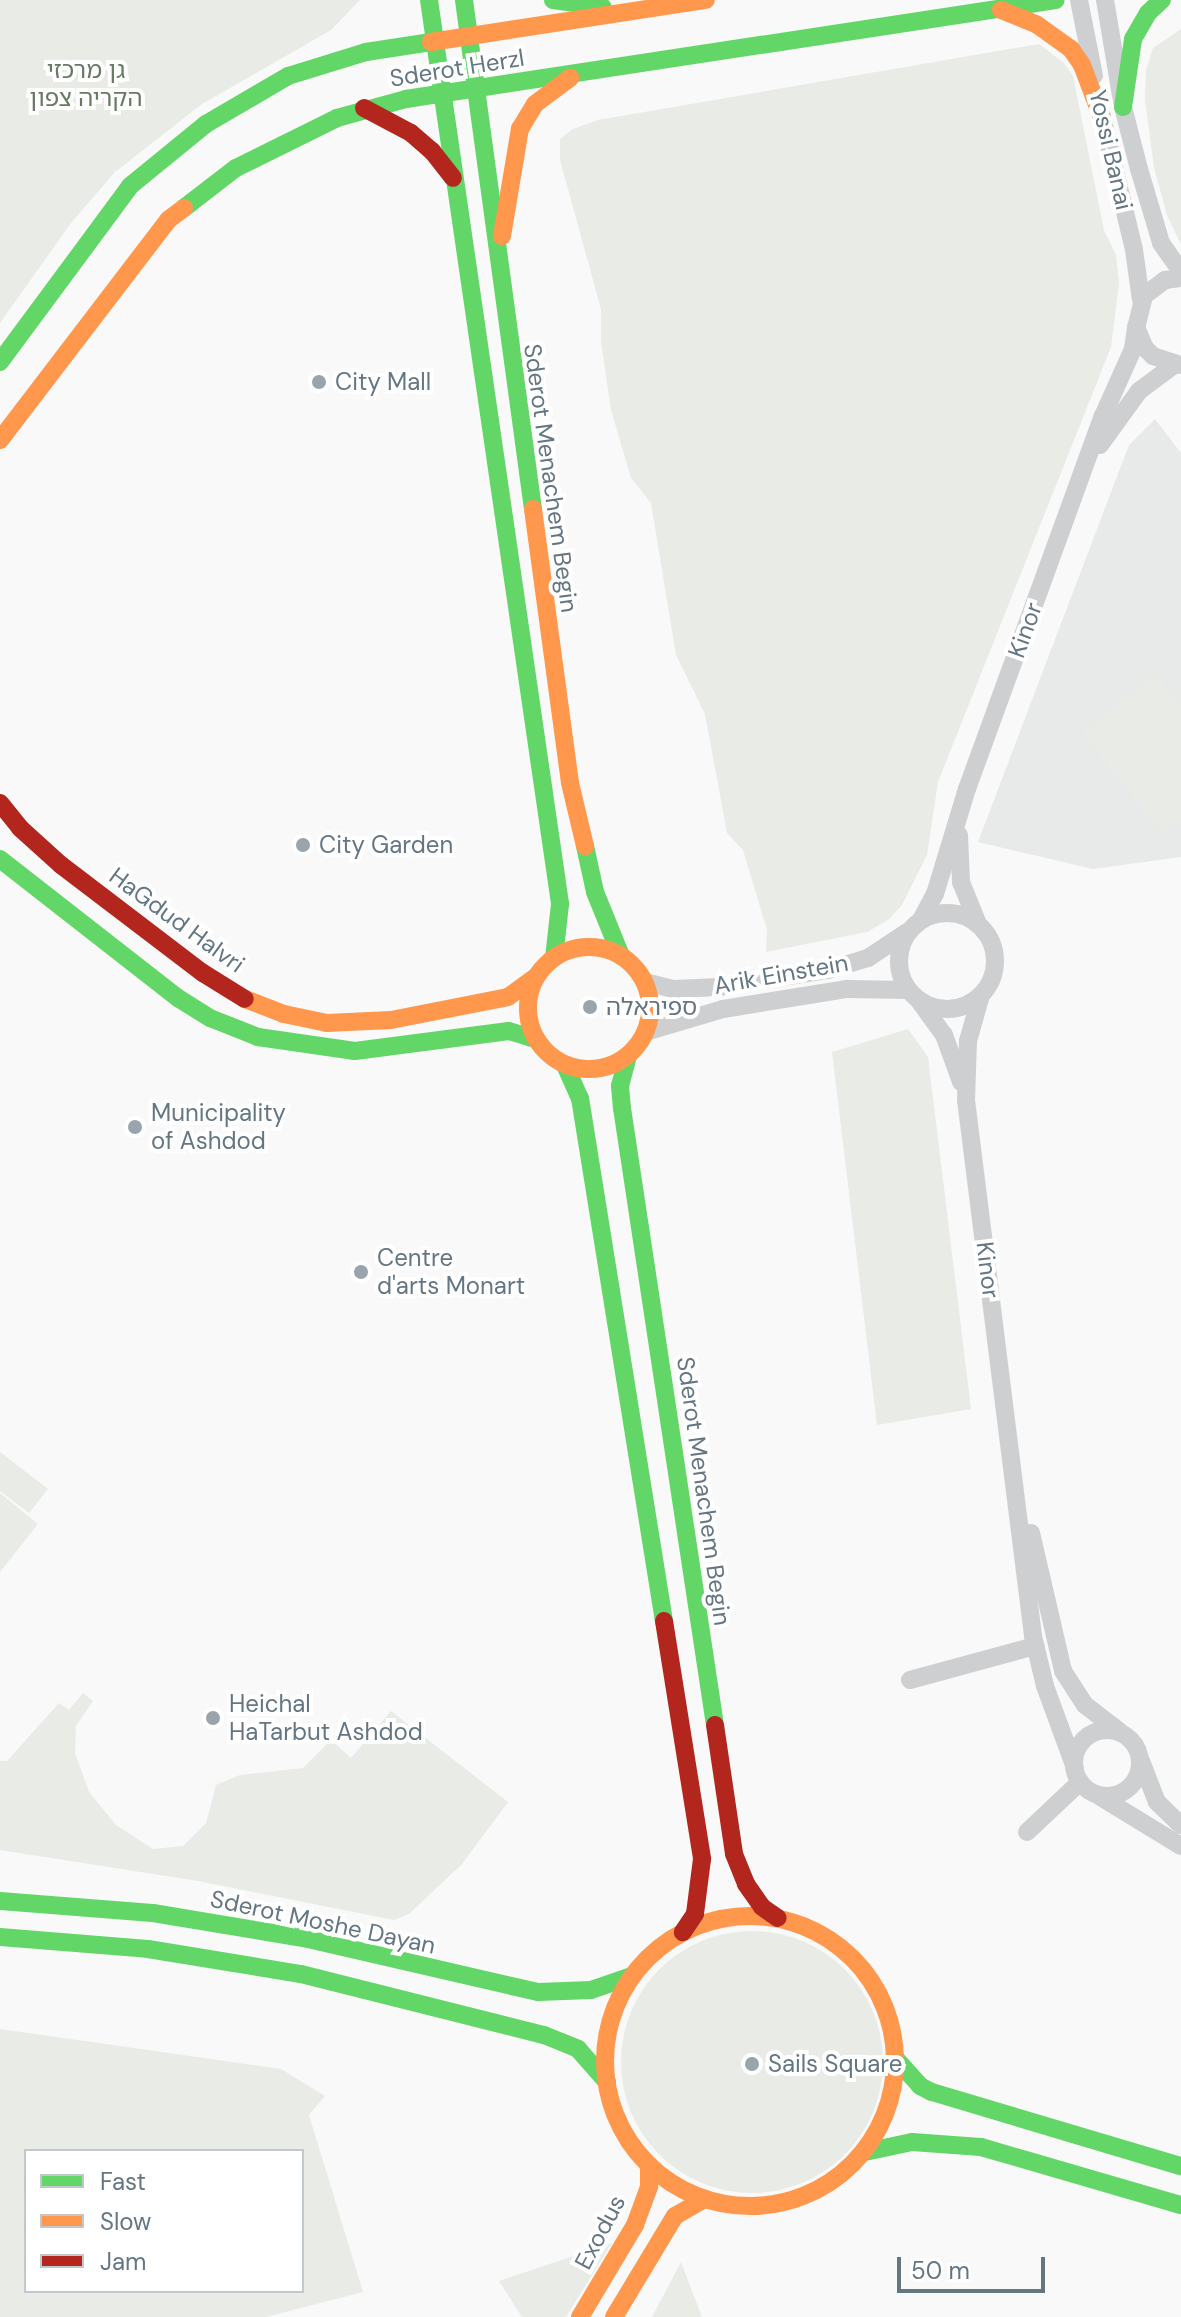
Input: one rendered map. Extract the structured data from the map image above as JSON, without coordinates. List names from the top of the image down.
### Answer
{
  "streets": {
    "main road": [
      "Sderot Herzl",
      "Sderot Menachem Begin",
      "HaGdud HaIvri",
      "Sderot Moshe Dayan",
      "Exodus"
    ],
    "street": ["Yossi Banai", "Kinor", "Arik Einstein"]
  },
  "crossings": [
    ["Sderot Herzl", "Sderot Menachem Begin"],
    ["Yossi Banai", "Kinor"],
    ["Sderot Menachem Begin", "HaGdud HaIvri"],
    ["Sderot Menachem Begin", "Arik Einstein"],
    ["Kinor", "Arik Einstein"],
    ["HaGdud HaIvri", "Arik Einstein"]
  ],
  "parks": ["גן מרכזי הקריה צפון"],
  "places": [
    "City Mall",
    "City Garden",
    "ספיראלה",
    "Municipality of Ashdod",
    "Centre d'arts Monart",
    "Heichal HaTarbut Ashdod",
    "Sails Square"
  ],
  "legend": ["Fast", "Slow", "Jam"],
  "scale_bar": "50 m"
}
